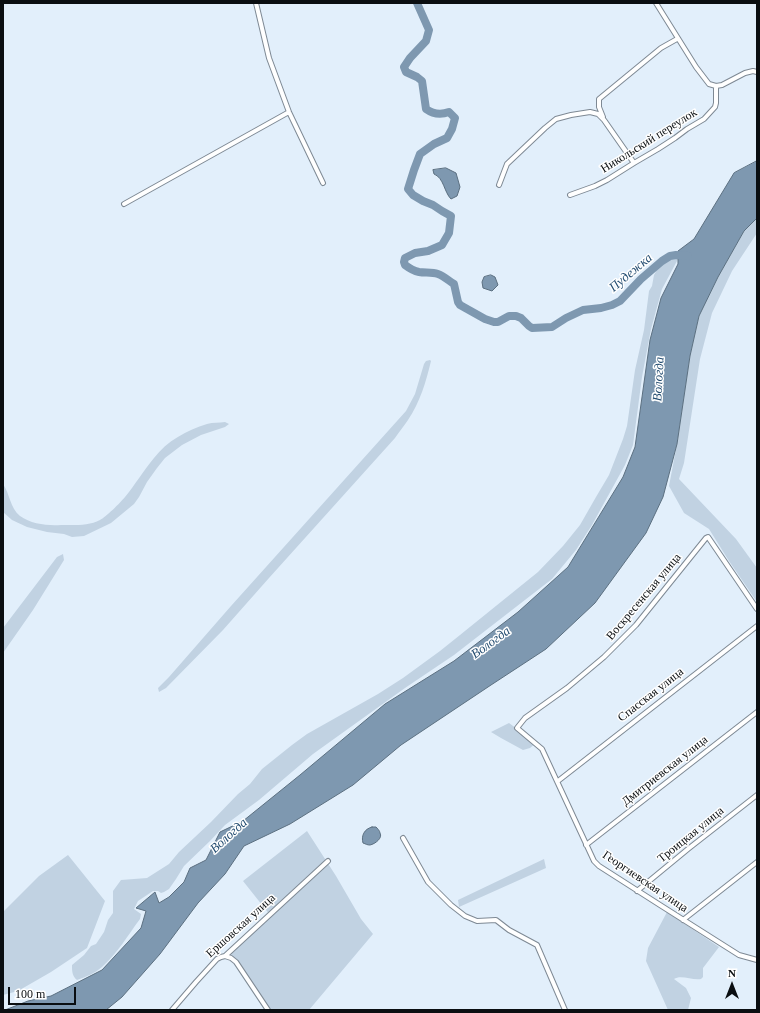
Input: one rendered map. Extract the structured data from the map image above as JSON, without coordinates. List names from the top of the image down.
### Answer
{
  "streets": {
    "street": [
      "Никольский переулок",
      "Воскресенская улица",
      "Спасская улица",
      "Дмитриевская улица",
      "Троицкая улица",
      "Георгиевская улица",
      "Ершовская улица"
    ]
  },
  "crossings": [
    ["Воскресенская улица", "Георгиевская улица"],
    ["Спасская улица", "Георгиевская улица"],
    ["Дмитриевская улица", "Георгиевская улица"],
    ["Троицкая улица", "Георгиевская улица"]
  ],
  "water": ["Пудежка", "Вологда"],
  "scale_bar": "100 m",
  "north": "top"
}
